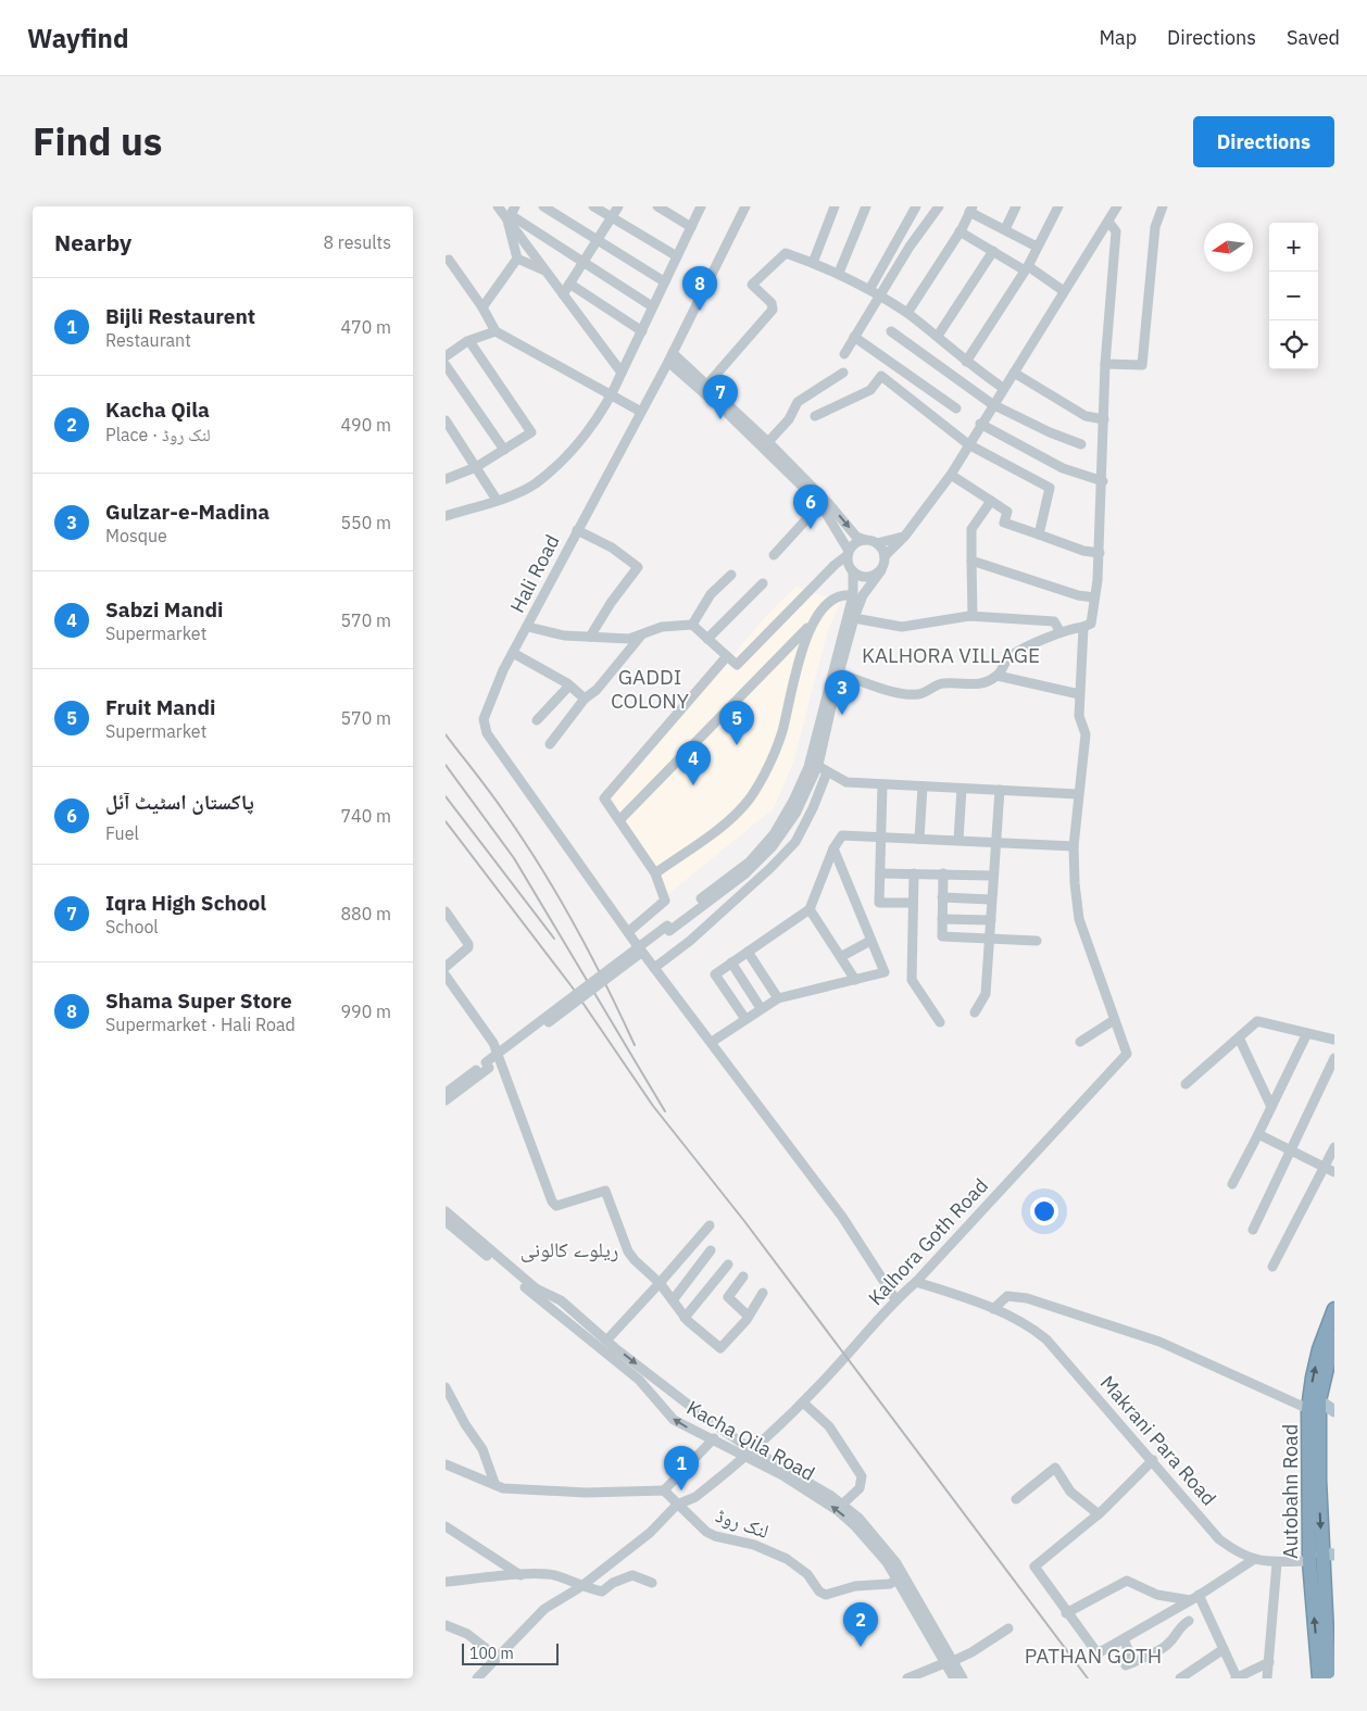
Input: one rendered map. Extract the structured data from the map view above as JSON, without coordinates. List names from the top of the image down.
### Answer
{
  "streets": {
    "highway": ["Autobahn Road"],
    "street": [
      "Hali Road",
      "Kalhora Goth Road",
      "Kacha Qila Road",
      "Makrani Para Road",
      "لنک روڈ"
    ]
  },
  "crossings": [
    ["Hali Road", "Kalhora Goth Road"],
    ["Kalhora Goth Road", "Kacha Qila Road"],
    ["Kalhora Goth Road", "Makrani Para Road"],
    ["Kalhora Goth Road", "لنک روڈ"],
    ["Kacha Qila Road", "لنک روڈ"],
    ["Makrani Para Road", "Autobahn Road"]
  ],
  "districts": [
    "KALHORA VILLAGE",
    "GADDI COLONY",
    "ریلوے کالونی",
    "PATHAN GOTH"
  ],
  "scale_bar": "100 m",
  "north": "left",
  "page": {
    "header": "Wayfind",
    "nav": ["Map", "Directions", "Saved"],
    "title": "Find us",
    "buttons": "Directions",
    "heading": ["Nearby", "8 results"],
    "map_buttons": ["+", "−"],
    "pins": [
      "8",
      "7",
      "6",
      "3",
      "5",
      "4",
      "1",
      "2"
    ],
    "list": [
      {
        "mark": "1",
        "name": "Bijli Restaurent",
        "note": "Restaurant",
        "value": "470 m"
      },
      {
        "mark": "2",
        "name": "Kacha Qila",
        "note": "Place · لنک روڈ",
        "value": "490 m"
      },
      {
        "mark": "3",
        "name": "Gulzar-e-Madina",
        "note": "Mosque",
        "value": "550 m"
      },
      {
        "mark": "4",
        "name": "Sabzi Mandi",
        "note": "Supermarket",
        "value": "570 m"
      },
      {
        "mark": "5",
        "name": "Fruit Mandi",
        "note": "Supermarket",
        "value": "570 m"
      },
      {
        "mark": "6",
        "name": "پاکستان اسٹیٹ آئل",
        "note": "Fuel",
        "value": "740 m"
      },
      {
        "mark": "7",
        "name": "Iqra High School",
        "note": "School",
        "value": "880 m"
      },
      {
        "mark": "8",
        "name": "Shama Super Store",
        "note": "Supermarket · Hali Road",
        "value": "990 m"
      }
    ],
    "scale": "100 m"
  }
}
